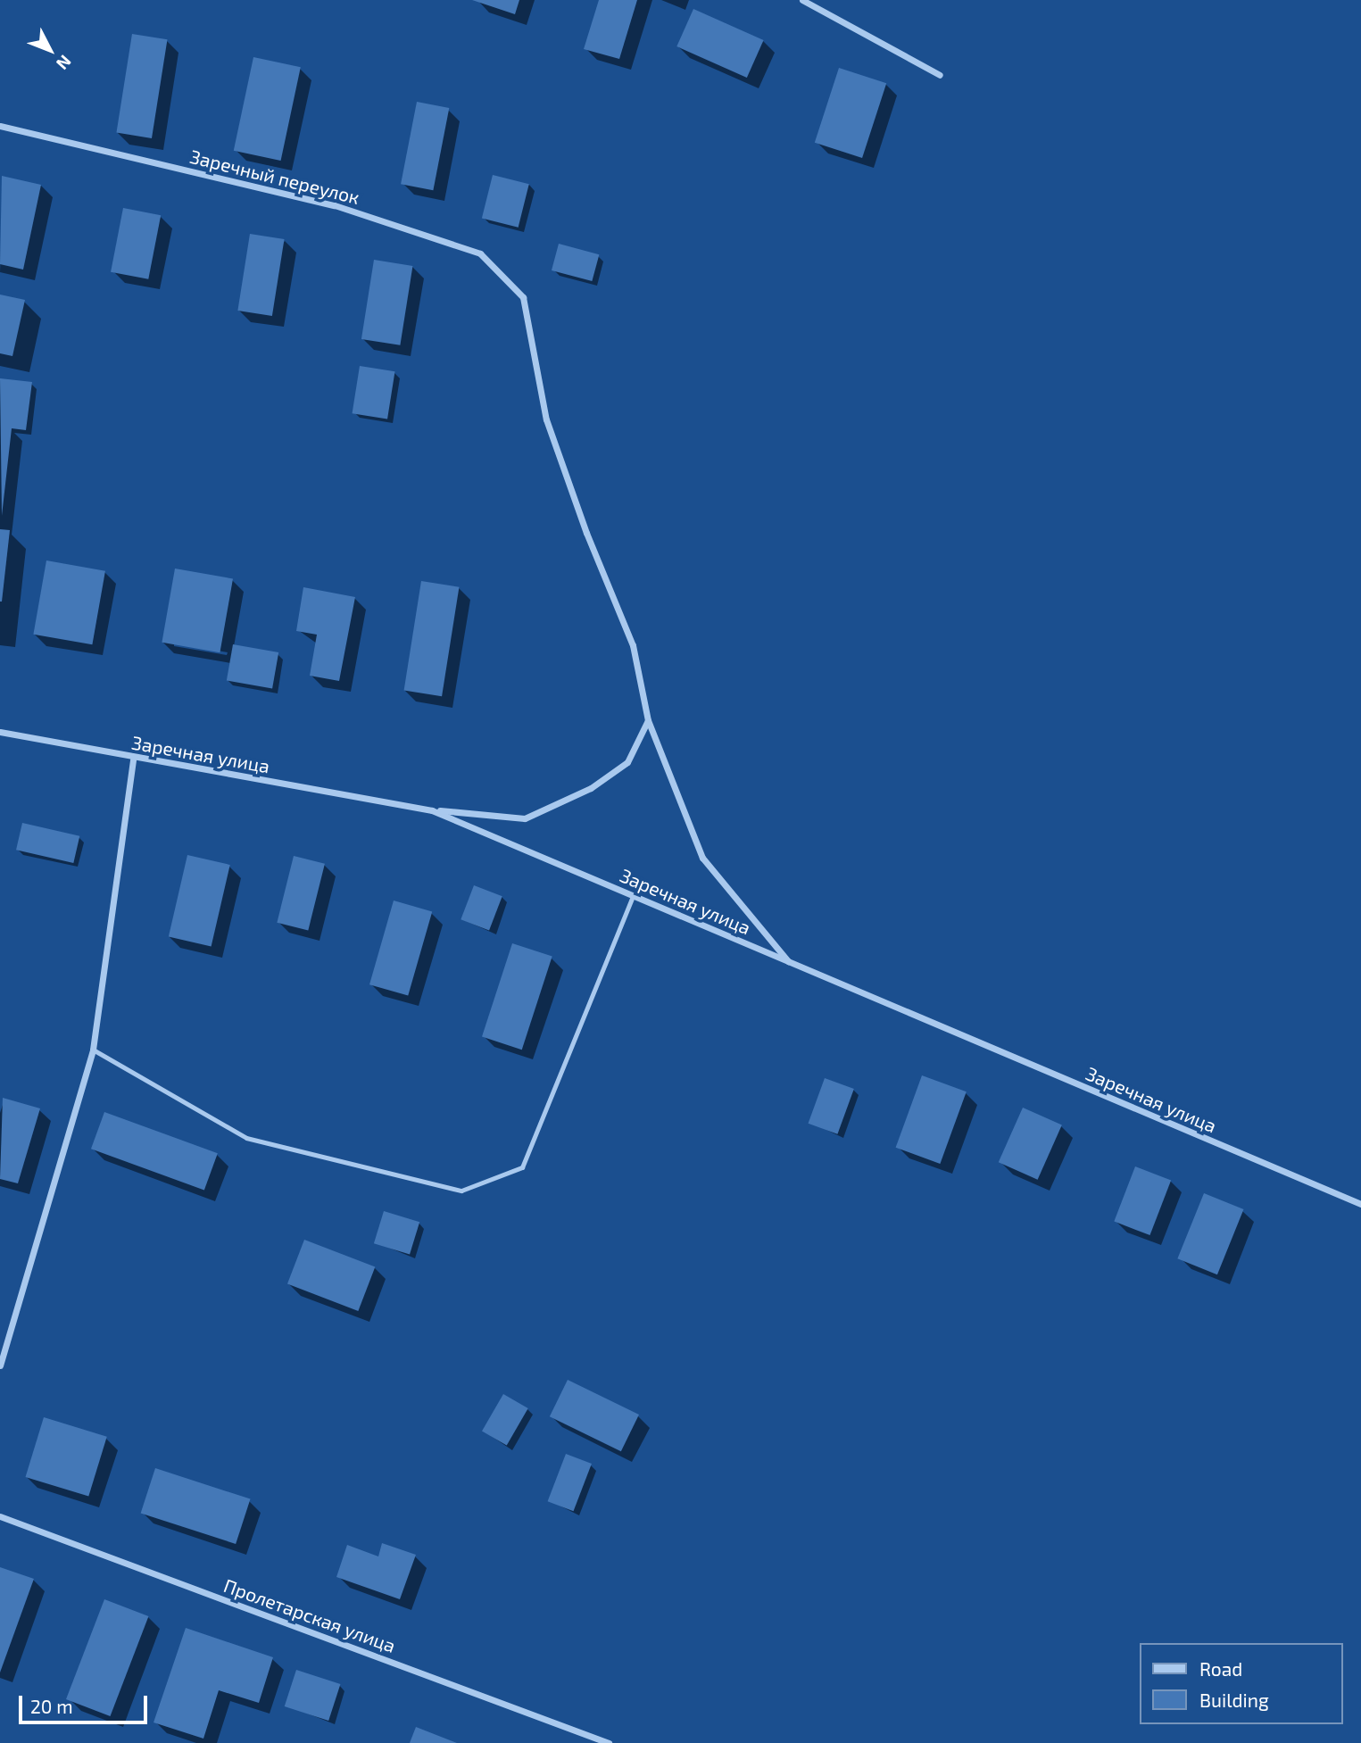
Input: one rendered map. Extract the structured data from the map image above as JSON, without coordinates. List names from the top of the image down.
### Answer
{
  "streets": {
    "street": ["Заречный переулок", "Заречная улица", "Пролетарская улица"]
  },
  "legend": ["Road", "Building"],
  "scale_bar": "20 m",
  "north": "bottom right"
}
